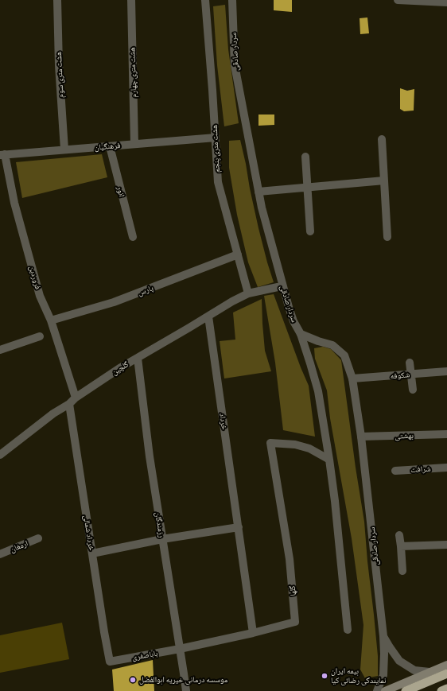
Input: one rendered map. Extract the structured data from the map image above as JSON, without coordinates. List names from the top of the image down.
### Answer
{
  "streets": {
    "street": [
      "سردار صادقی",
      "هشت متری چهارم",
      "هشت متری سوم",
      "فرهنگیان",
      "هشت متری پنجم",
      "انور",
      "فروردین",
      "پارس",
      "گلچین",
      "شکوفه",
      "خرداد",
      "بهشتی",
      "شرافت",
      "رزمندگان",
      "خرداد شمالی",
      "ارمغان",
      "گلها",
      "باباصفری"
    ]
  },
  "crossings": [
    ["سردار صادقی", "گلچین"],
    ["سردار صادقی", "شکوفه"],
    ["سردار صادقی", "بهشتی"],
    ["هشت متری چهارم", "فرهنگیان"],
    ["هشت متری سوم", "فرهنگیان"],
    ["فرهنگیان", "هشت متری پنجم"],
    ["فرهنگیان", "انور"],
    ["فرهنگیان", "فروردین"],
    ["هشت متری پنجم", "پارس"],
    ["هشت متری پنجم", "گلچین"],
    ["فروردین", "پارس"],
    ["فروردین", "گلچین"],
    ["گلچین", "خرداد"],
    ["گلچین", "رزمندگان"],
    ["گلچین", "خرداد شمالی"],
    ["خرداد", "گلها"],
    ["رزمندگان", "گلها"],
    ["رزمندگان", "باباصفری"],
    ["خرداد شمالی", "باباصفری"],
    ["گلها", "باباصفری"]
  ],
  "places": ["بیمه ایران نمایندگی رضائی کيا", "موسسه درمانی خیریه ابوالفضل"]
}
